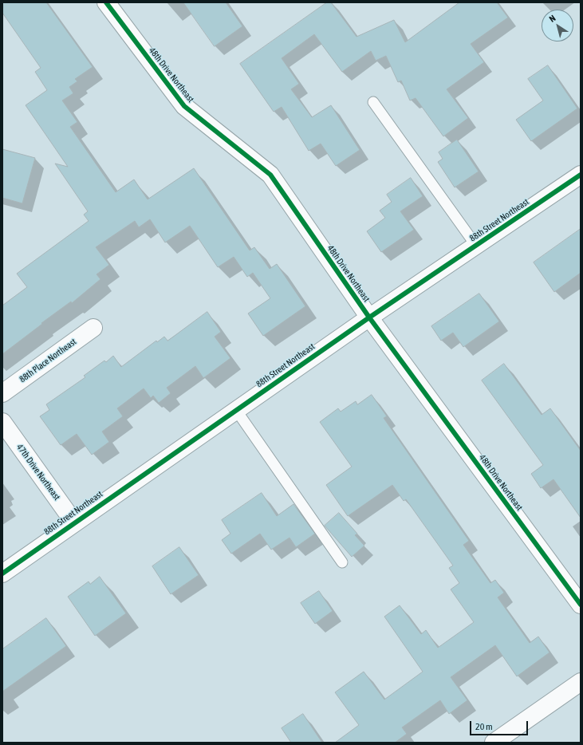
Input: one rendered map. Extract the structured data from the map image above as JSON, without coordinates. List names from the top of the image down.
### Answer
{
  "streets": {
    "street": [
      "48th Drive Northeast",
      "88th Street Northeast",
      "88th Place Northeast",
      "47th Drive Northeast"
    ]
  },
  "crossings": [
    ["48th Drive Northeast", "88th Street Northeast"],
    ["88th Street Northeast", "47th Drive Northeast"]
  ],
  "scale_bar": "20 m",
  "north": "top left"
}
